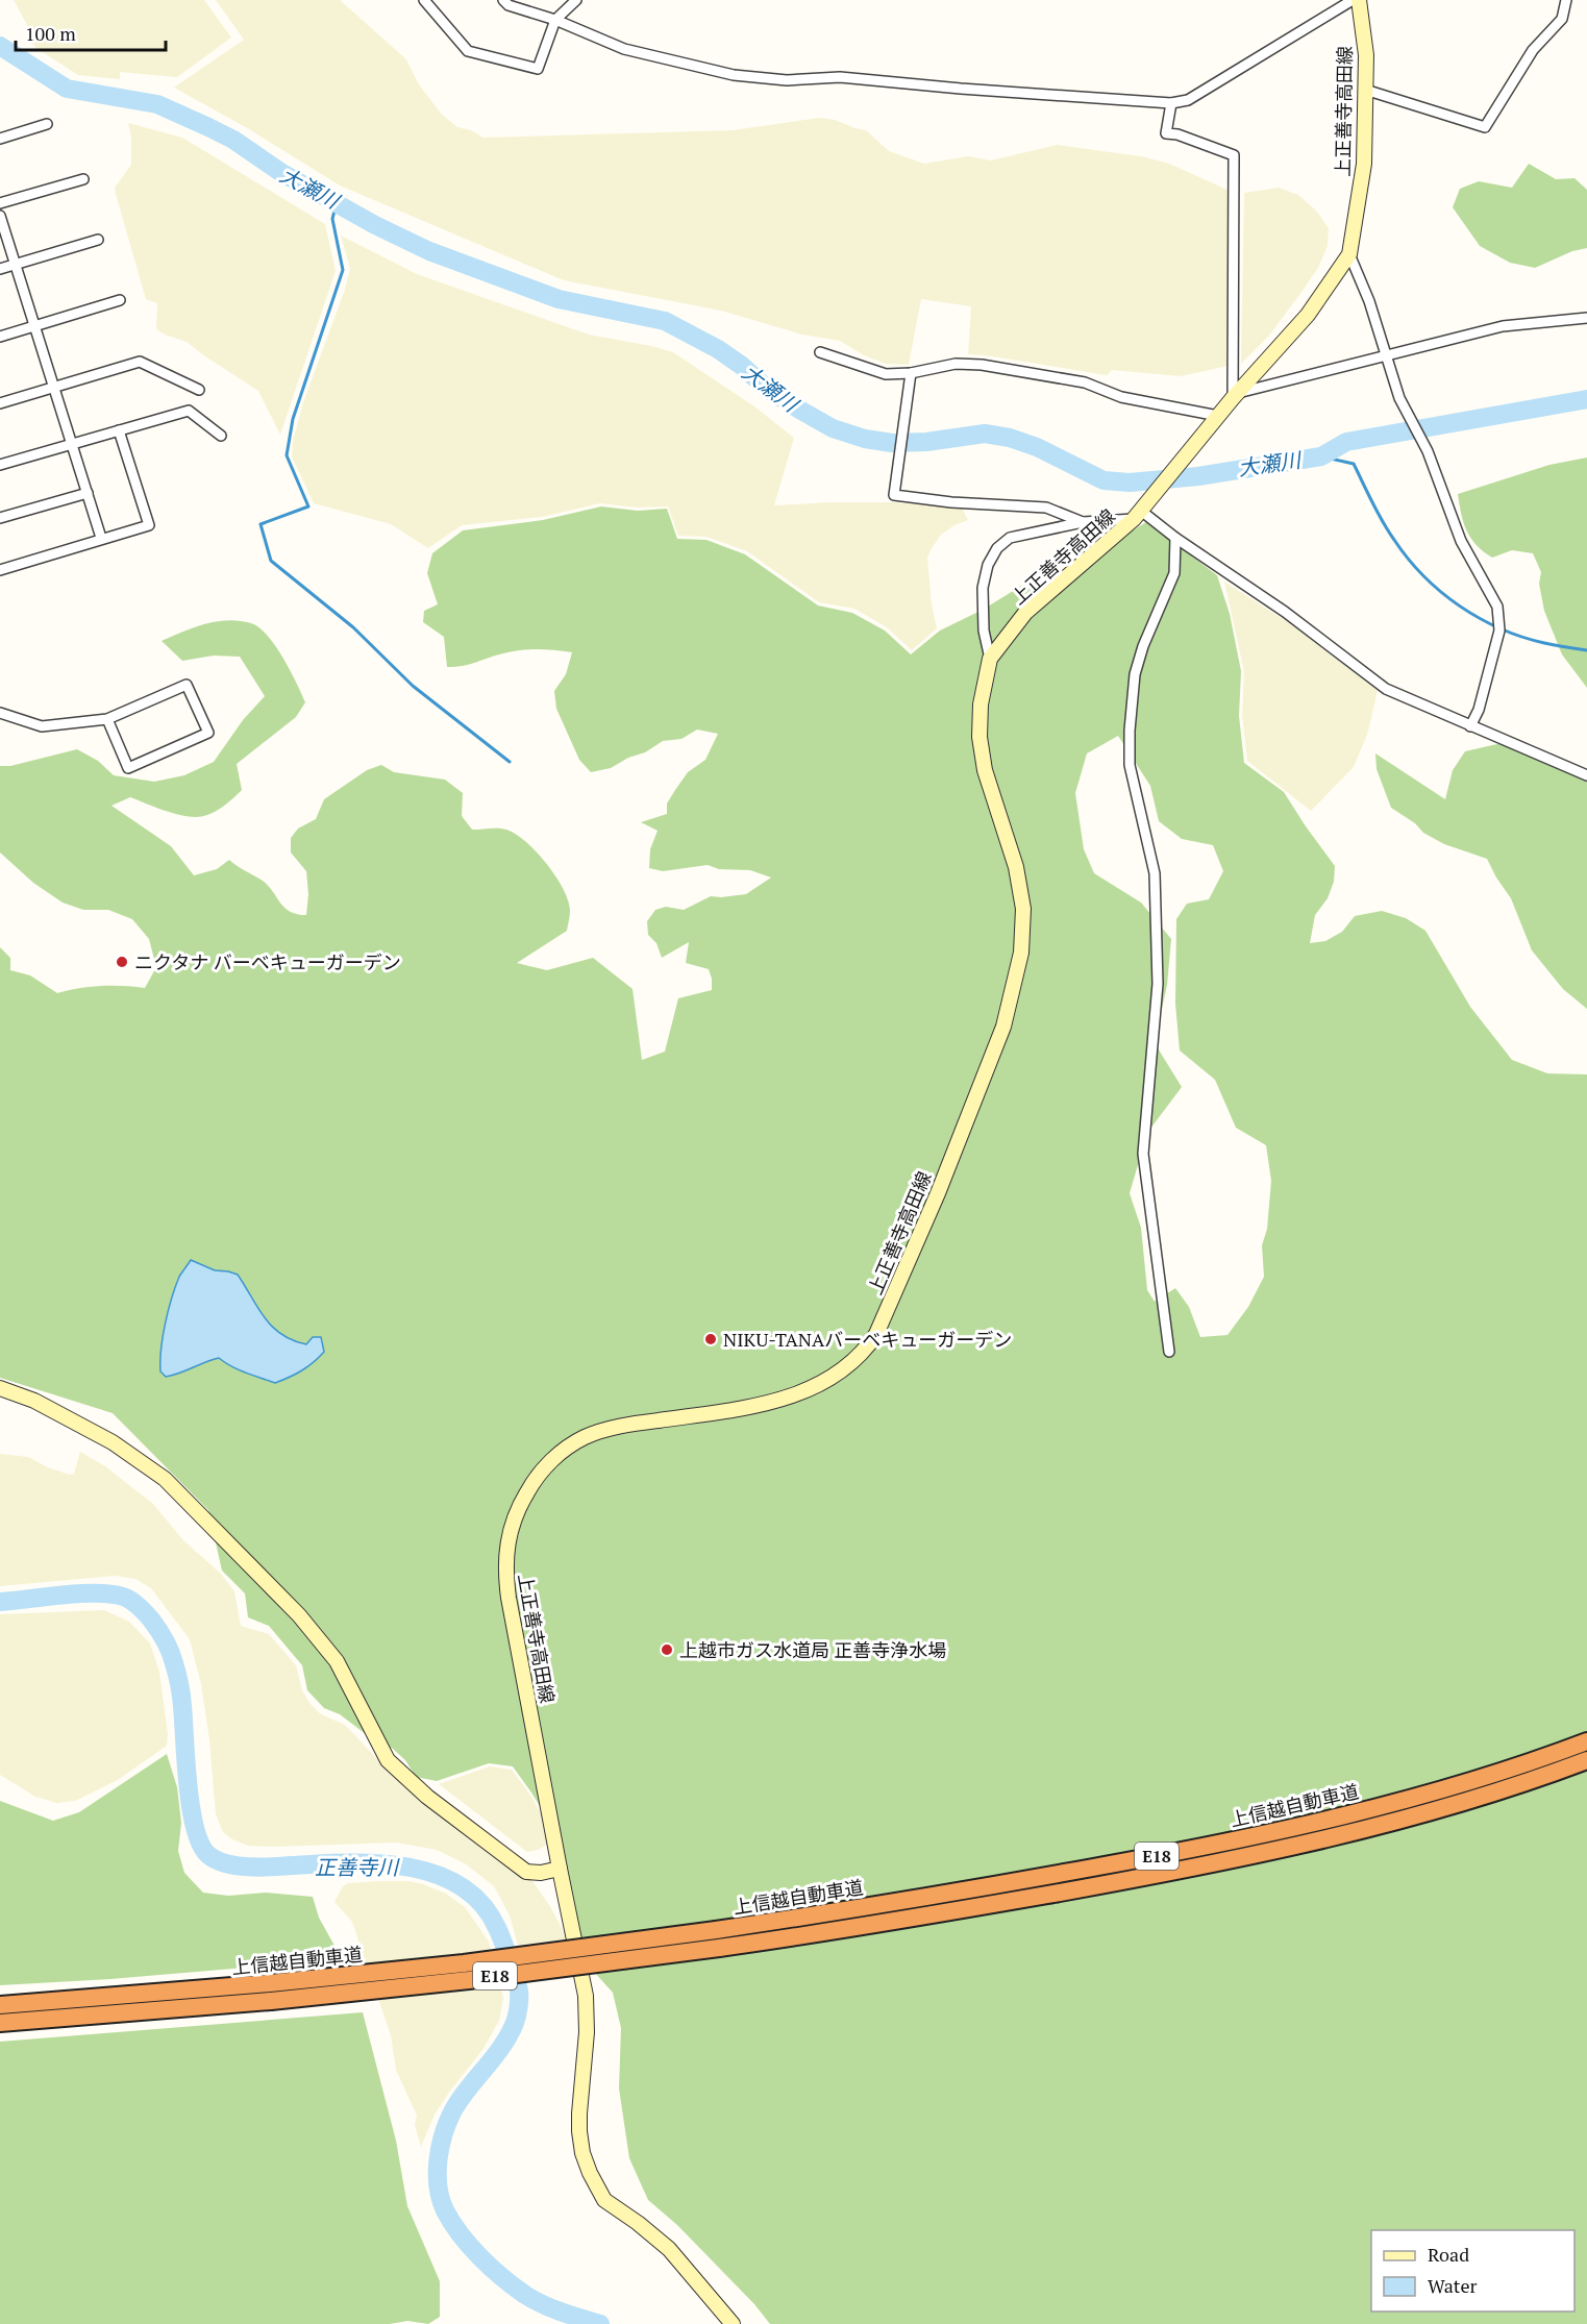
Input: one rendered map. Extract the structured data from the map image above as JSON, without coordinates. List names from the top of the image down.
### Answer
{
  "streets": {
    "highway": ["上信越自動車道", "E18"],
    "main road": ["上正善寺高田線"]
  },
  "water": ["大瀬川", "正善寺川"],
  "places": ["ニクタナ バーベキューガーデン", "NIKU-TANAバーベキューガーデン", "上越市ガス水道局 正善寺浄水場"],
  "legend": ["Road", "Water"],
  "scale_bar": "100 m"
}
